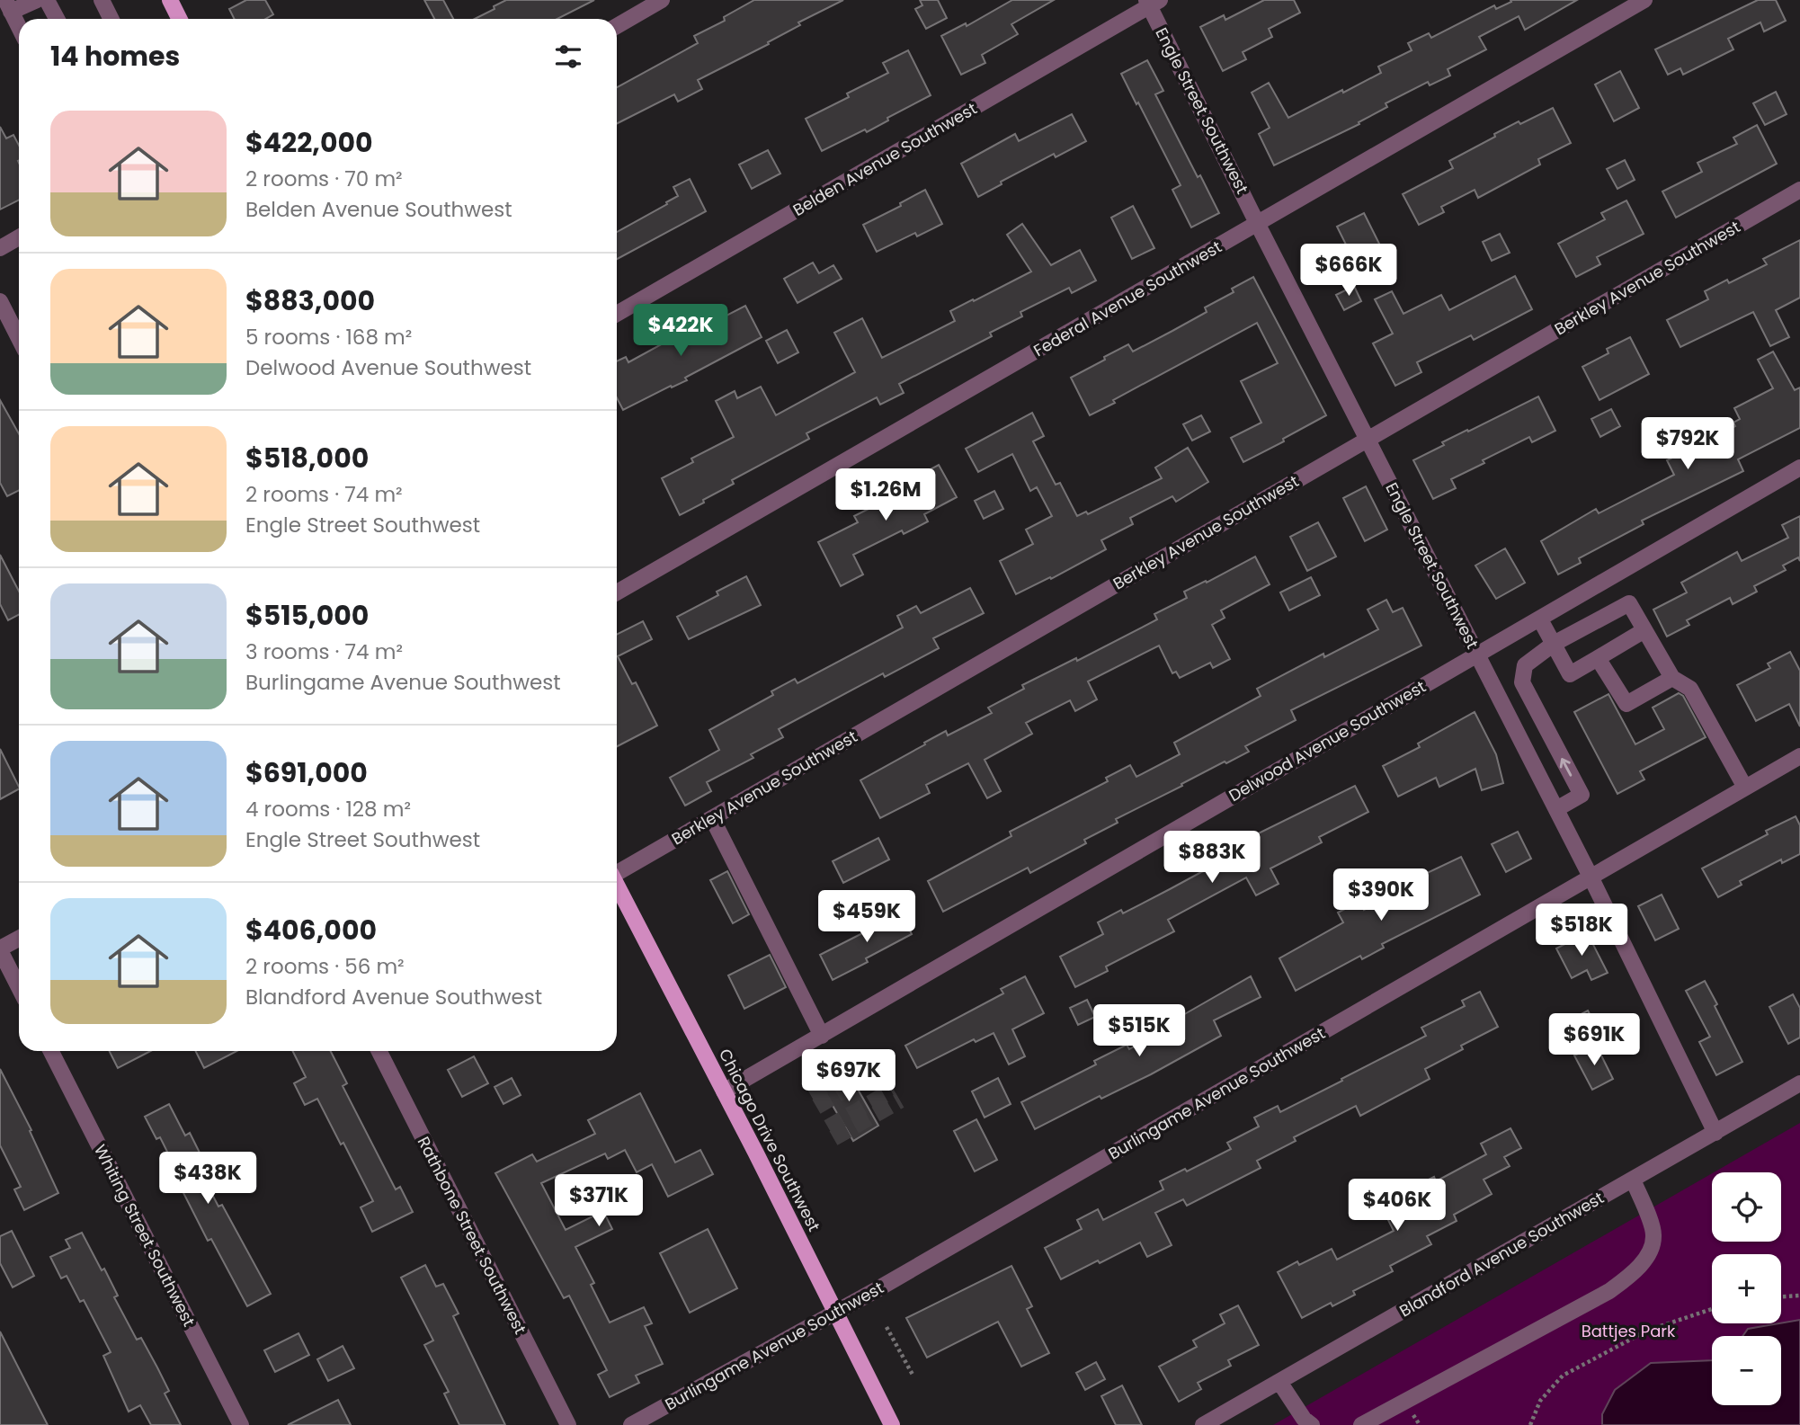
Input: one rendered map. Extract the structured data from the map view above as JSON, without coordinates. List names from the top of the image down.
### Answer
{
  "streets": {
    "main road": ["Chicago Drive Southwest"],
    "street": [
      "Engle Street Southwest",
      "Belden Avenue Southwest",
      "Berkley Avenue Southwest",
      "Federal Avenue Southwest",
      "Delwood Avenue Southwest",
      "Burlingame Avenue Southwest",
      "Whiting Street Southwest",
      "Rathbone Street Southwest",
      "Blandford Avenue Southwest"
    ]
  },
  "crossings": [
    ["Engle Street Southwest", "Belden Avenue Southwest"],
    ["Engle Street Southwest", "Berkley Avenue Southwest"],
    ["Engle Street Southwest", "Federal Avenue Southwest"],
    ["Engle Street Southwest", "Delwood Avenue Southwest"],
    ["Engle Street Southwest", "Burlingame Avenue Southwest"],
    ["Engle Street Southwest", "Blandford Avenue Southwest"],
    ["Delwood Avenue Southwest", "Chicago Drive Southwest"],
    ["Burlingame Avenue Southwest", "Chicago Drive Southwest"]
  ],
  "parks": ["Battjes Park"],
  "page": {
    "heading": "14 homes",
    "list": [
      {
        "name": "$422,000",
        "note": "2 rooms · 70 m² · Belden Avenue Southwest"
      },
      {
        "name": "$883,000",
        "note": "5 rooms · 168 m² · Delwood Avenue Southwest"
      },
      {
        "name": "$518,000",
        "note": "2 rooms · 74 m² · Engle Street Southwest"
      },
      {
        "name": "$515,000",
        "note": "3 rooms · 74 m² · Burlingame Avenue Southwest"
      },
      {
        "name": "$691,000",
        "note": "4 rooms · 128 m² · Engle Street Southwest"
      },
      {
        "name": "$406,000",
        "note": "2 rooms · 56 m² · Blandford Avenue Southwest"
      }
    ],
    "price": [
      "$666K",
      "$422K",
      "$792K",
      "$1.26M",
      "$883K",
      "$390K",
      "$459K",
      "$518K",
      "$515K",
      "$691K",
      "$697K",
      "$438K",
      "$371K",
      "$406K"
    ],
    "map_buttons": ["+", "−"]
  }
}
